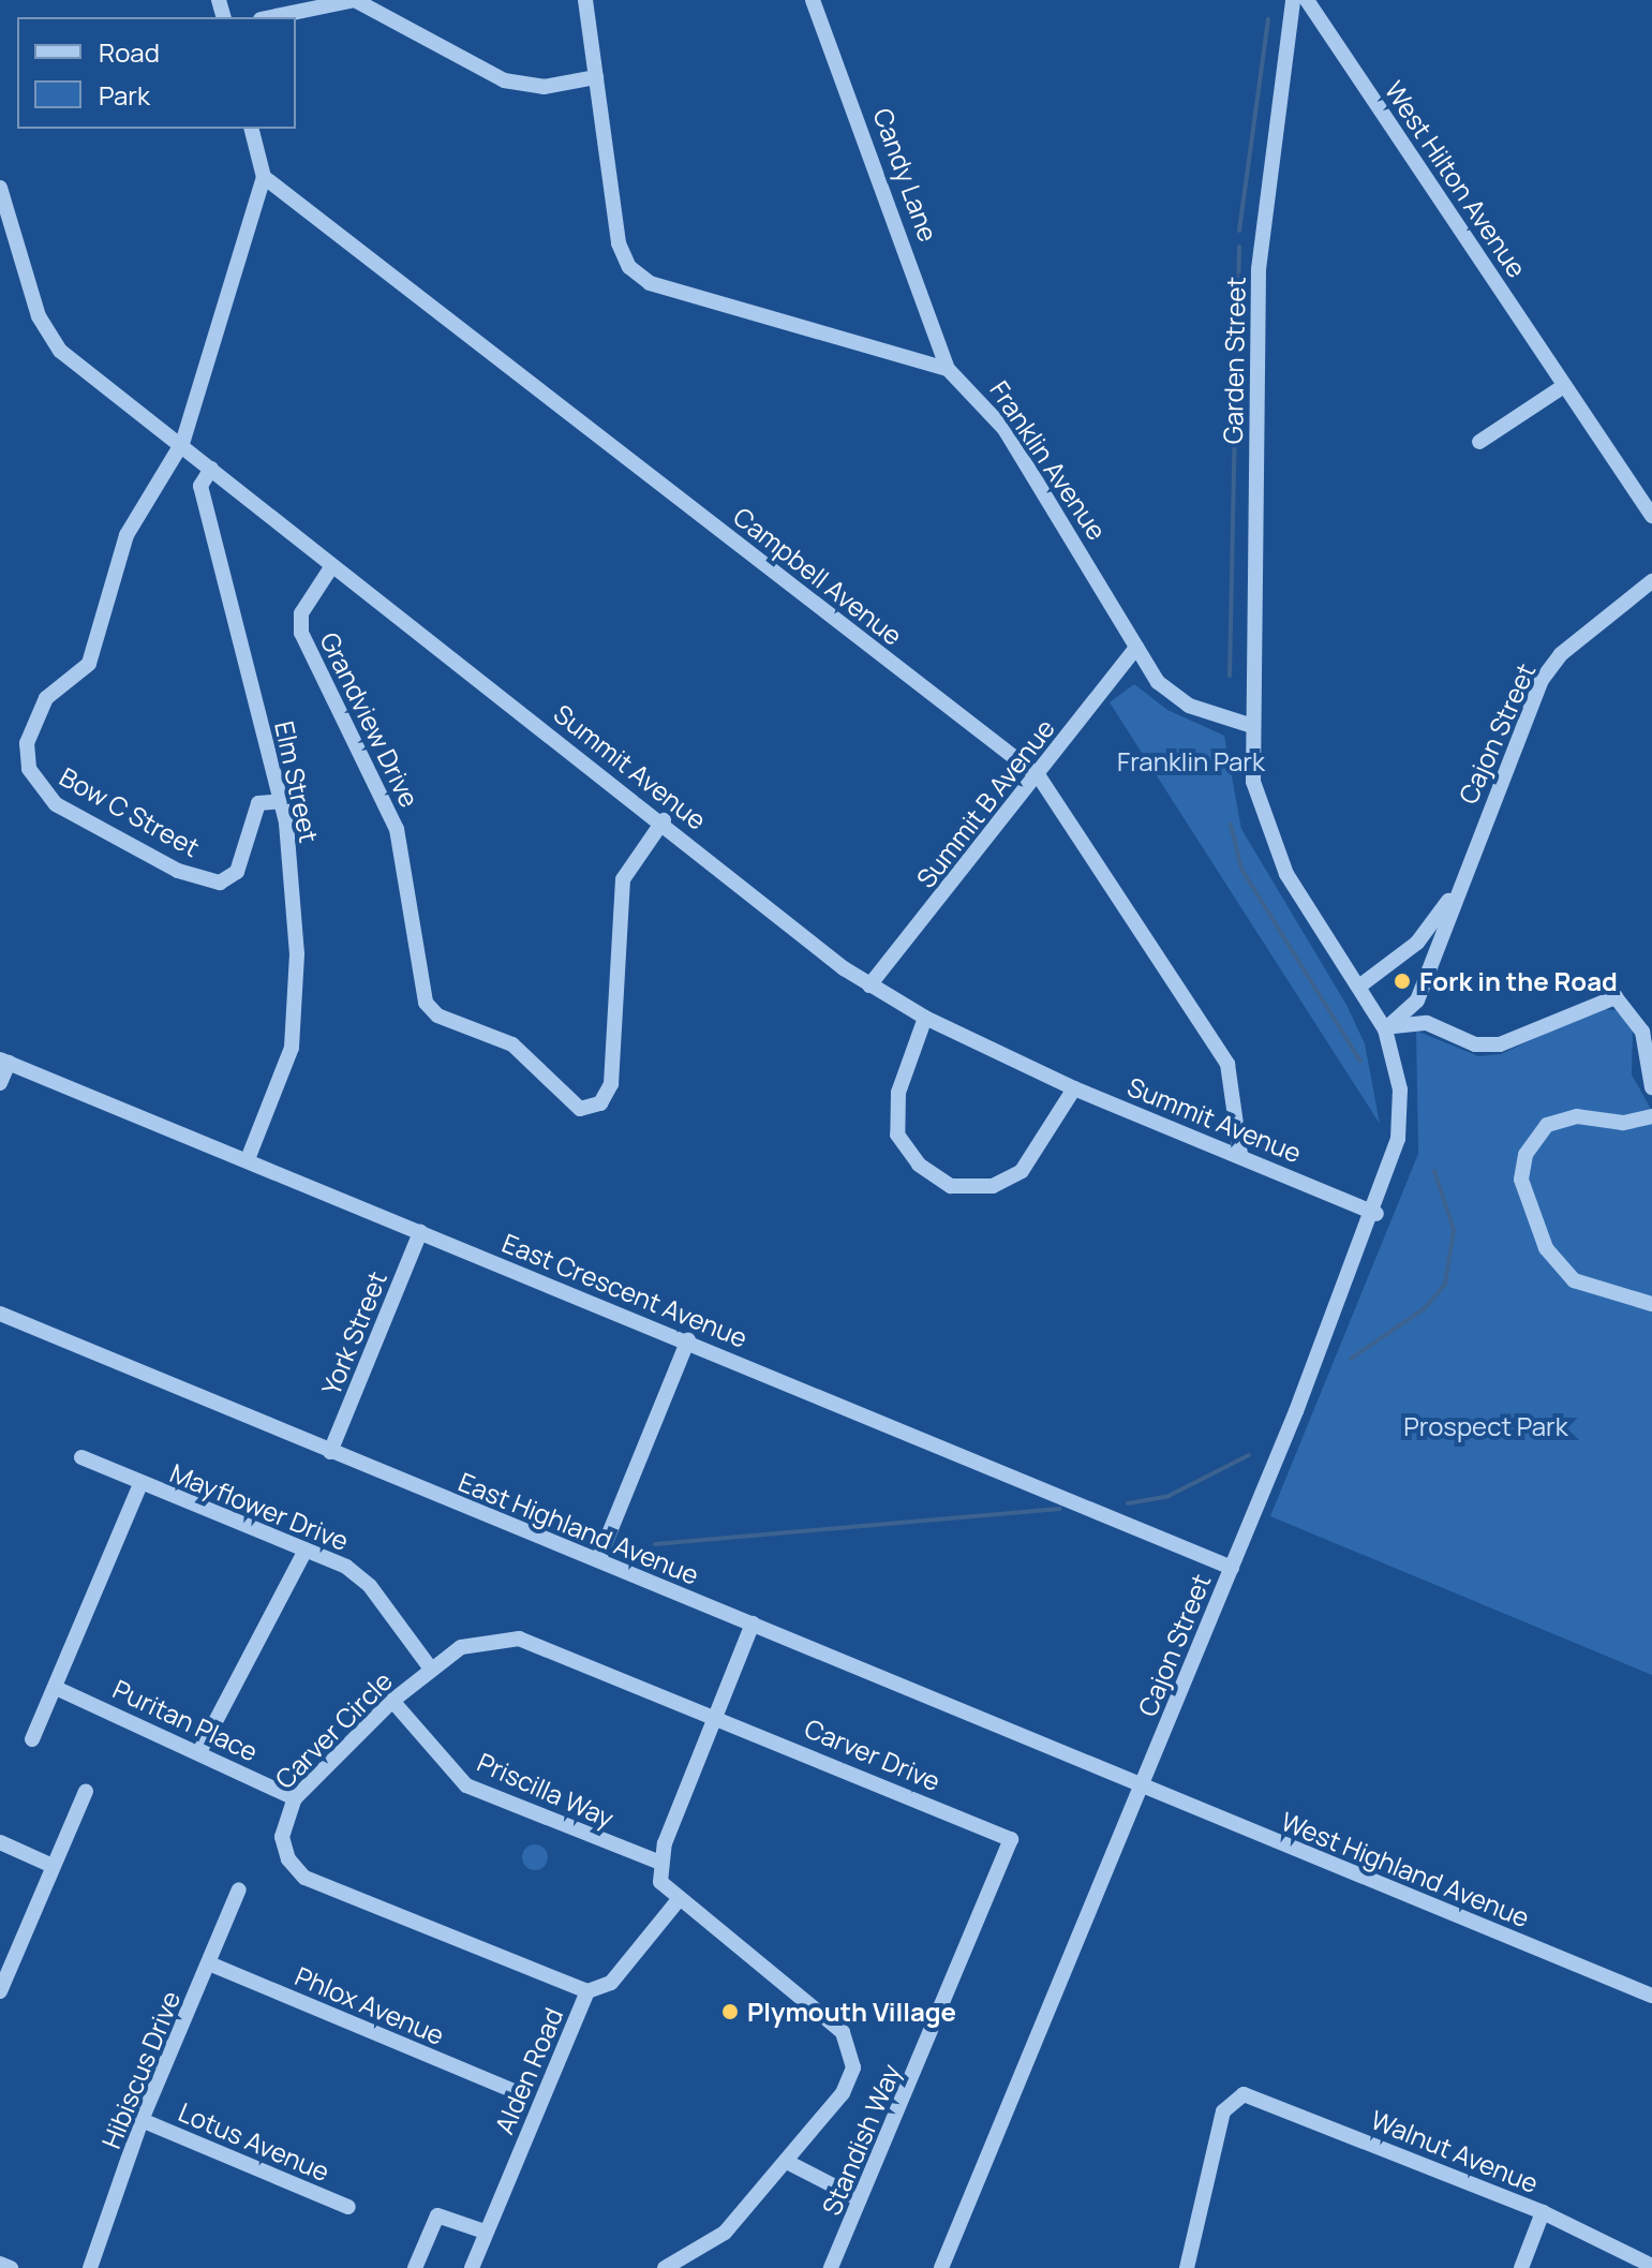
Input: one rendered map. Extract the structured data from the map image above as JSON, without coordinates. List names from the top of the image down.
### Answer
{
  "streets": {
    "street": [
      "Candy Lane",
      "West Hilton Avenue",
      "Garden Street",
      "Franklin Avenue",
      "Campbell Avenue",
      "Grandview Drive",
      "Cajon Street",
      "Summit Avenue",
      "Elm Street",
      "Summit B Avenue",
      "Bow C Street",
      "East Crescent Avenue",
      "York Street",
      "Mayflower Drive",
      "East Highland Avenue",
      "Puritan Place",
      "Carver Circle",
      "Carver Drive",
      "Priscilla Way",
      "West Highland Avenue",
      "Phlox Avenue",
      "Hibiscus Drive",
      "Alden Road",
      "Standish Way",
      "Lotus Avenue",
      "Walnut Avenue"
    ]
  },
  "crossings": [
    ["Candy Lane", "Franklin Avenue"],
    ["Garden Street", "Franklin Avenue"],
    ["Franklin Avenue", "Summit B Avenue"],
    ["Campbell Avenue", "Summit Avenue"],
    ["Campbell Avenue", "Summit B Avenue"],
    ["Grandview Drive", "Summit Avenue"],
    ["Cajon Street", "Summit Avenue"],
    ["Cajon Street", "East Crescent Avenue"],
    ["Cajon Street", "East Highland Avenue"],
    ["Cajon Street", "West Highland Avenue"],
    ["Summit Avenue", "Elm Street"],
    ["Summit Avenue", "Summit B Avenue"],
    ["Summit Avenue", "Bow C Street"],
    ["Elm Street", "Bow C Street"],
    ["Elm Street", "East Crescent Avenue"],
    ["East Crescent Avenue", "York Street"],
    ["York Street", "East Highland Avenue"],
    ["Mayflower Drive", "Carver Circle"],
    ["East Highland Avenue", "West Highland Avenue"],
    ["Puritan Place", "Carver Circle"],
    ["Carver Circle", "Carver Drive"],
    ["Carver Circle", "Priscilla Way"],
    ["Carver Circle", "Alden Road"],
    ["Carver Drive", "Standish Way"],
    ["Phlox Avenue", "Hibiscus Drive"],
    ["Hibiscus Drive", "Lotus Avenue"]
  ],
  "parks": ["Franklin Park", "Prospect Park"],
  "places": ["Fork in the Road", "Plymouth Village"],
  "legend": ["Road", "Park"]
}
